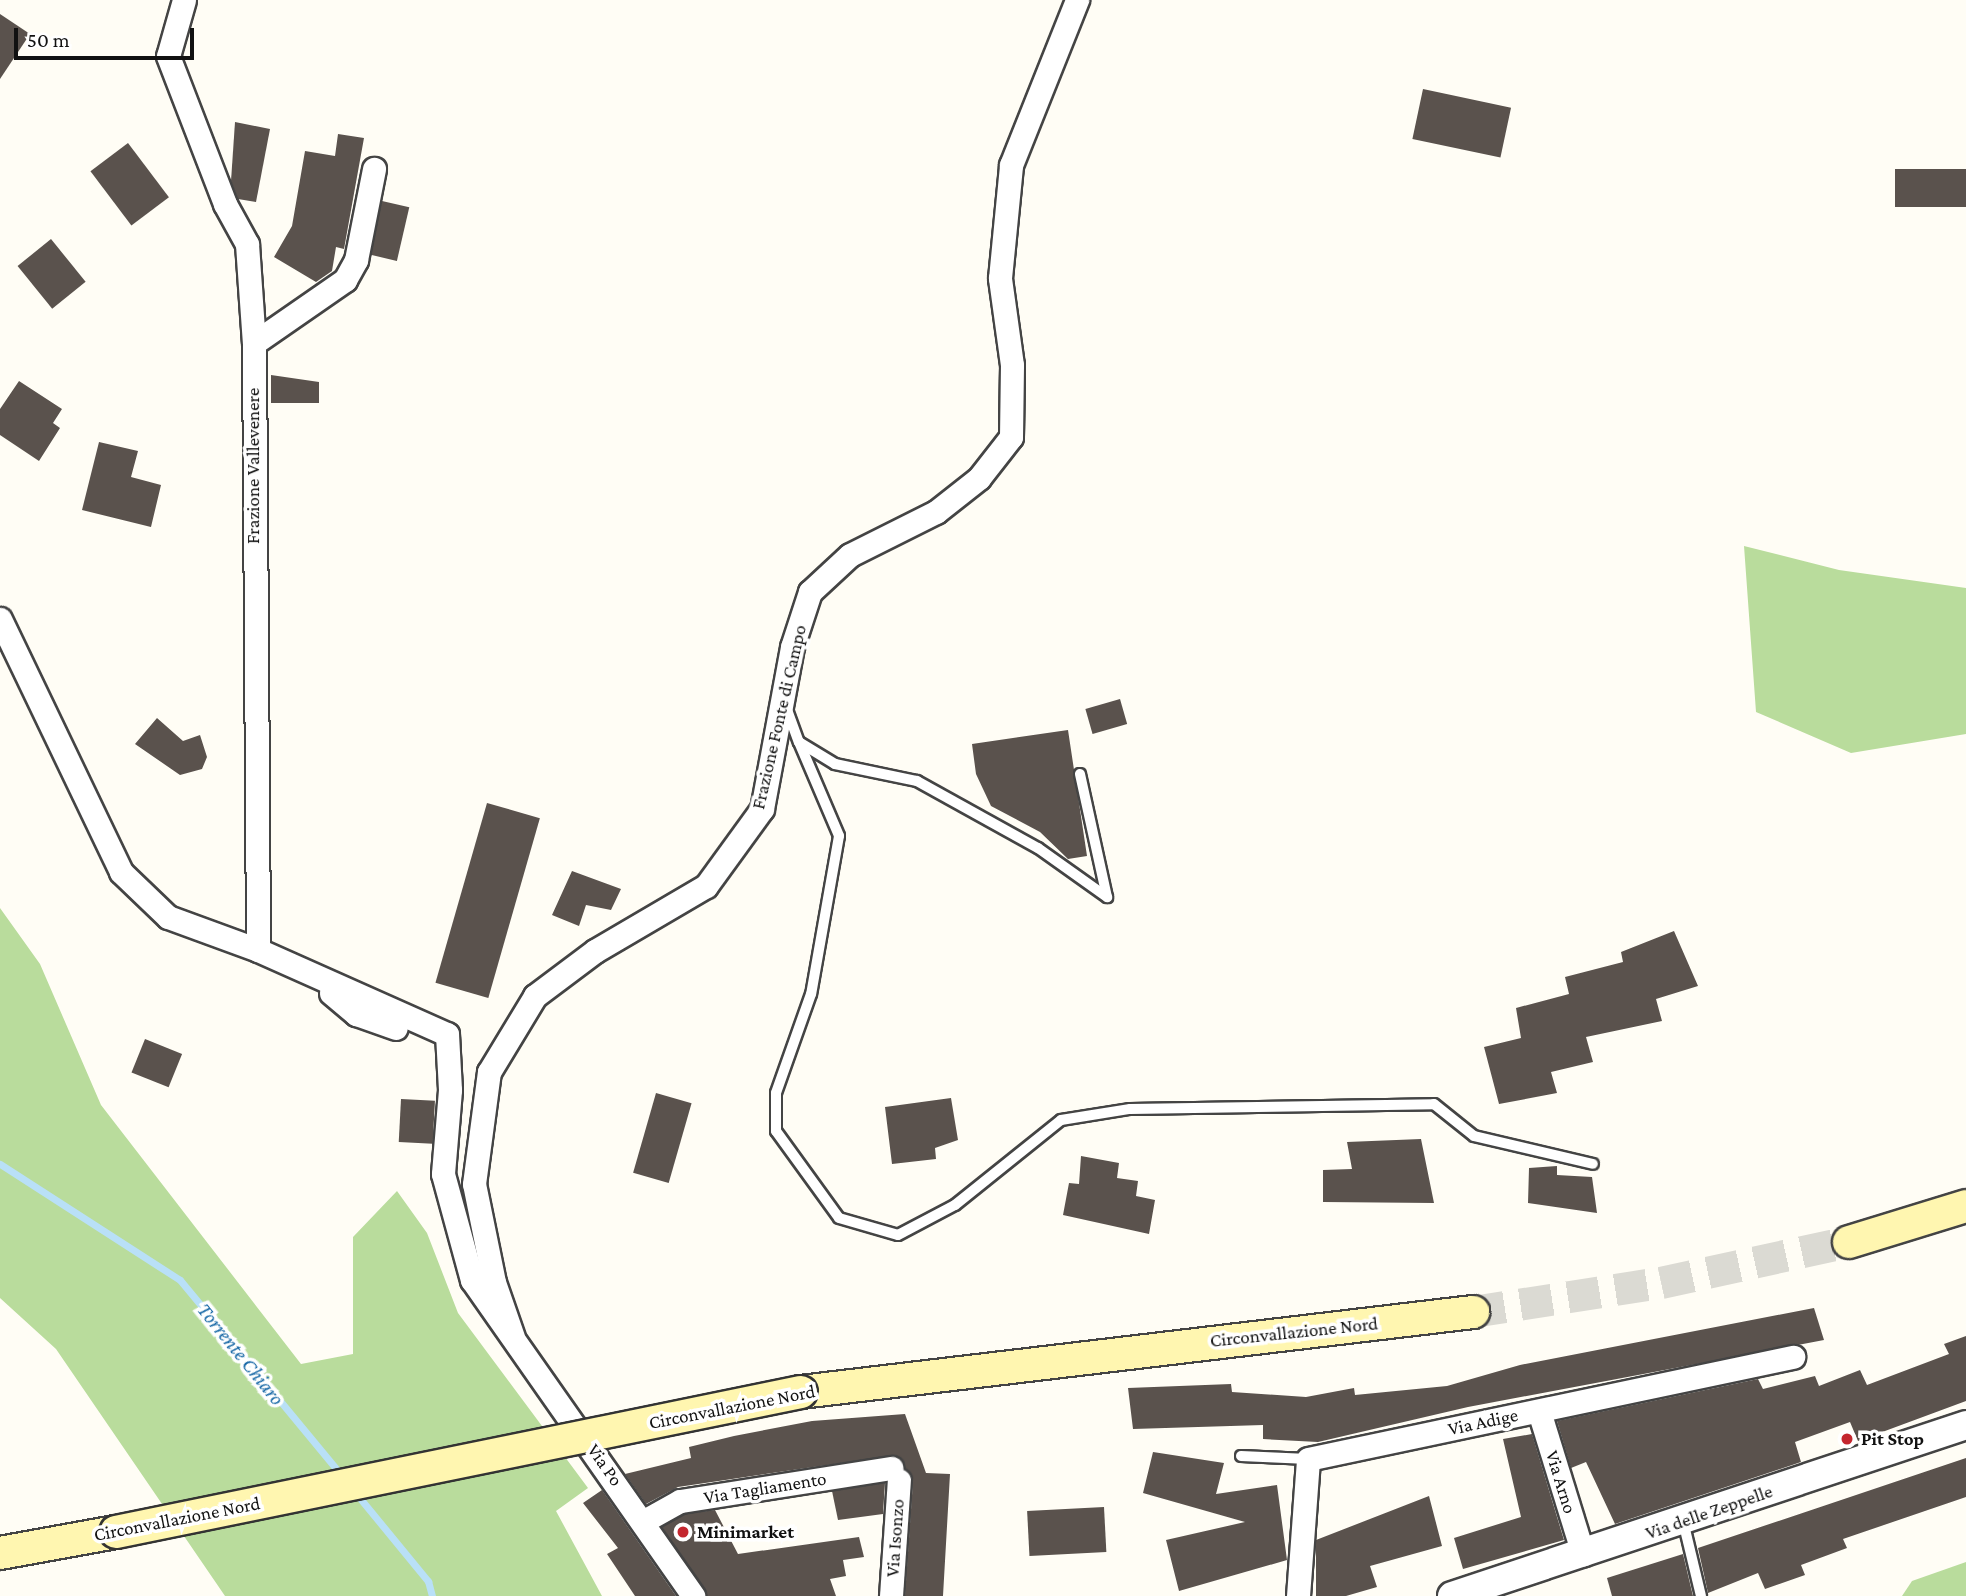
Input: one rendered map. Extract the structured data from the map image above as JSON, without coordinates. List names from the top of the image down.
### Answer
{
  "streets": {
    "main road": ["Circonvallazione Nord"],
    "street": [
      "Frazione Vallevenere",
      "Frazione Fonte di Campo",
      "Via Adige",
      "Via Po",
      "Via Arno",
      "Via Tagliamento",
      "Via delle Zeppelle",
      "Via Isonzo"
    ]
  },
  "crossings": [
    ["Frazione Fonte di Campo", "Via Po"],
    ["Via Adige", "Via Arno"],
    ["Via Po", "Via Tagliamento"],
    ["Via Arno", "Via delle Zeppelle"],
    ["Via Tagliamento", "Via Isonzo"]
  ],
  "water": ["Torrente Chiaro"],
  "places": ["Pit Stop", "Minimarket"],
  "scale_bar": "50 m"
}
